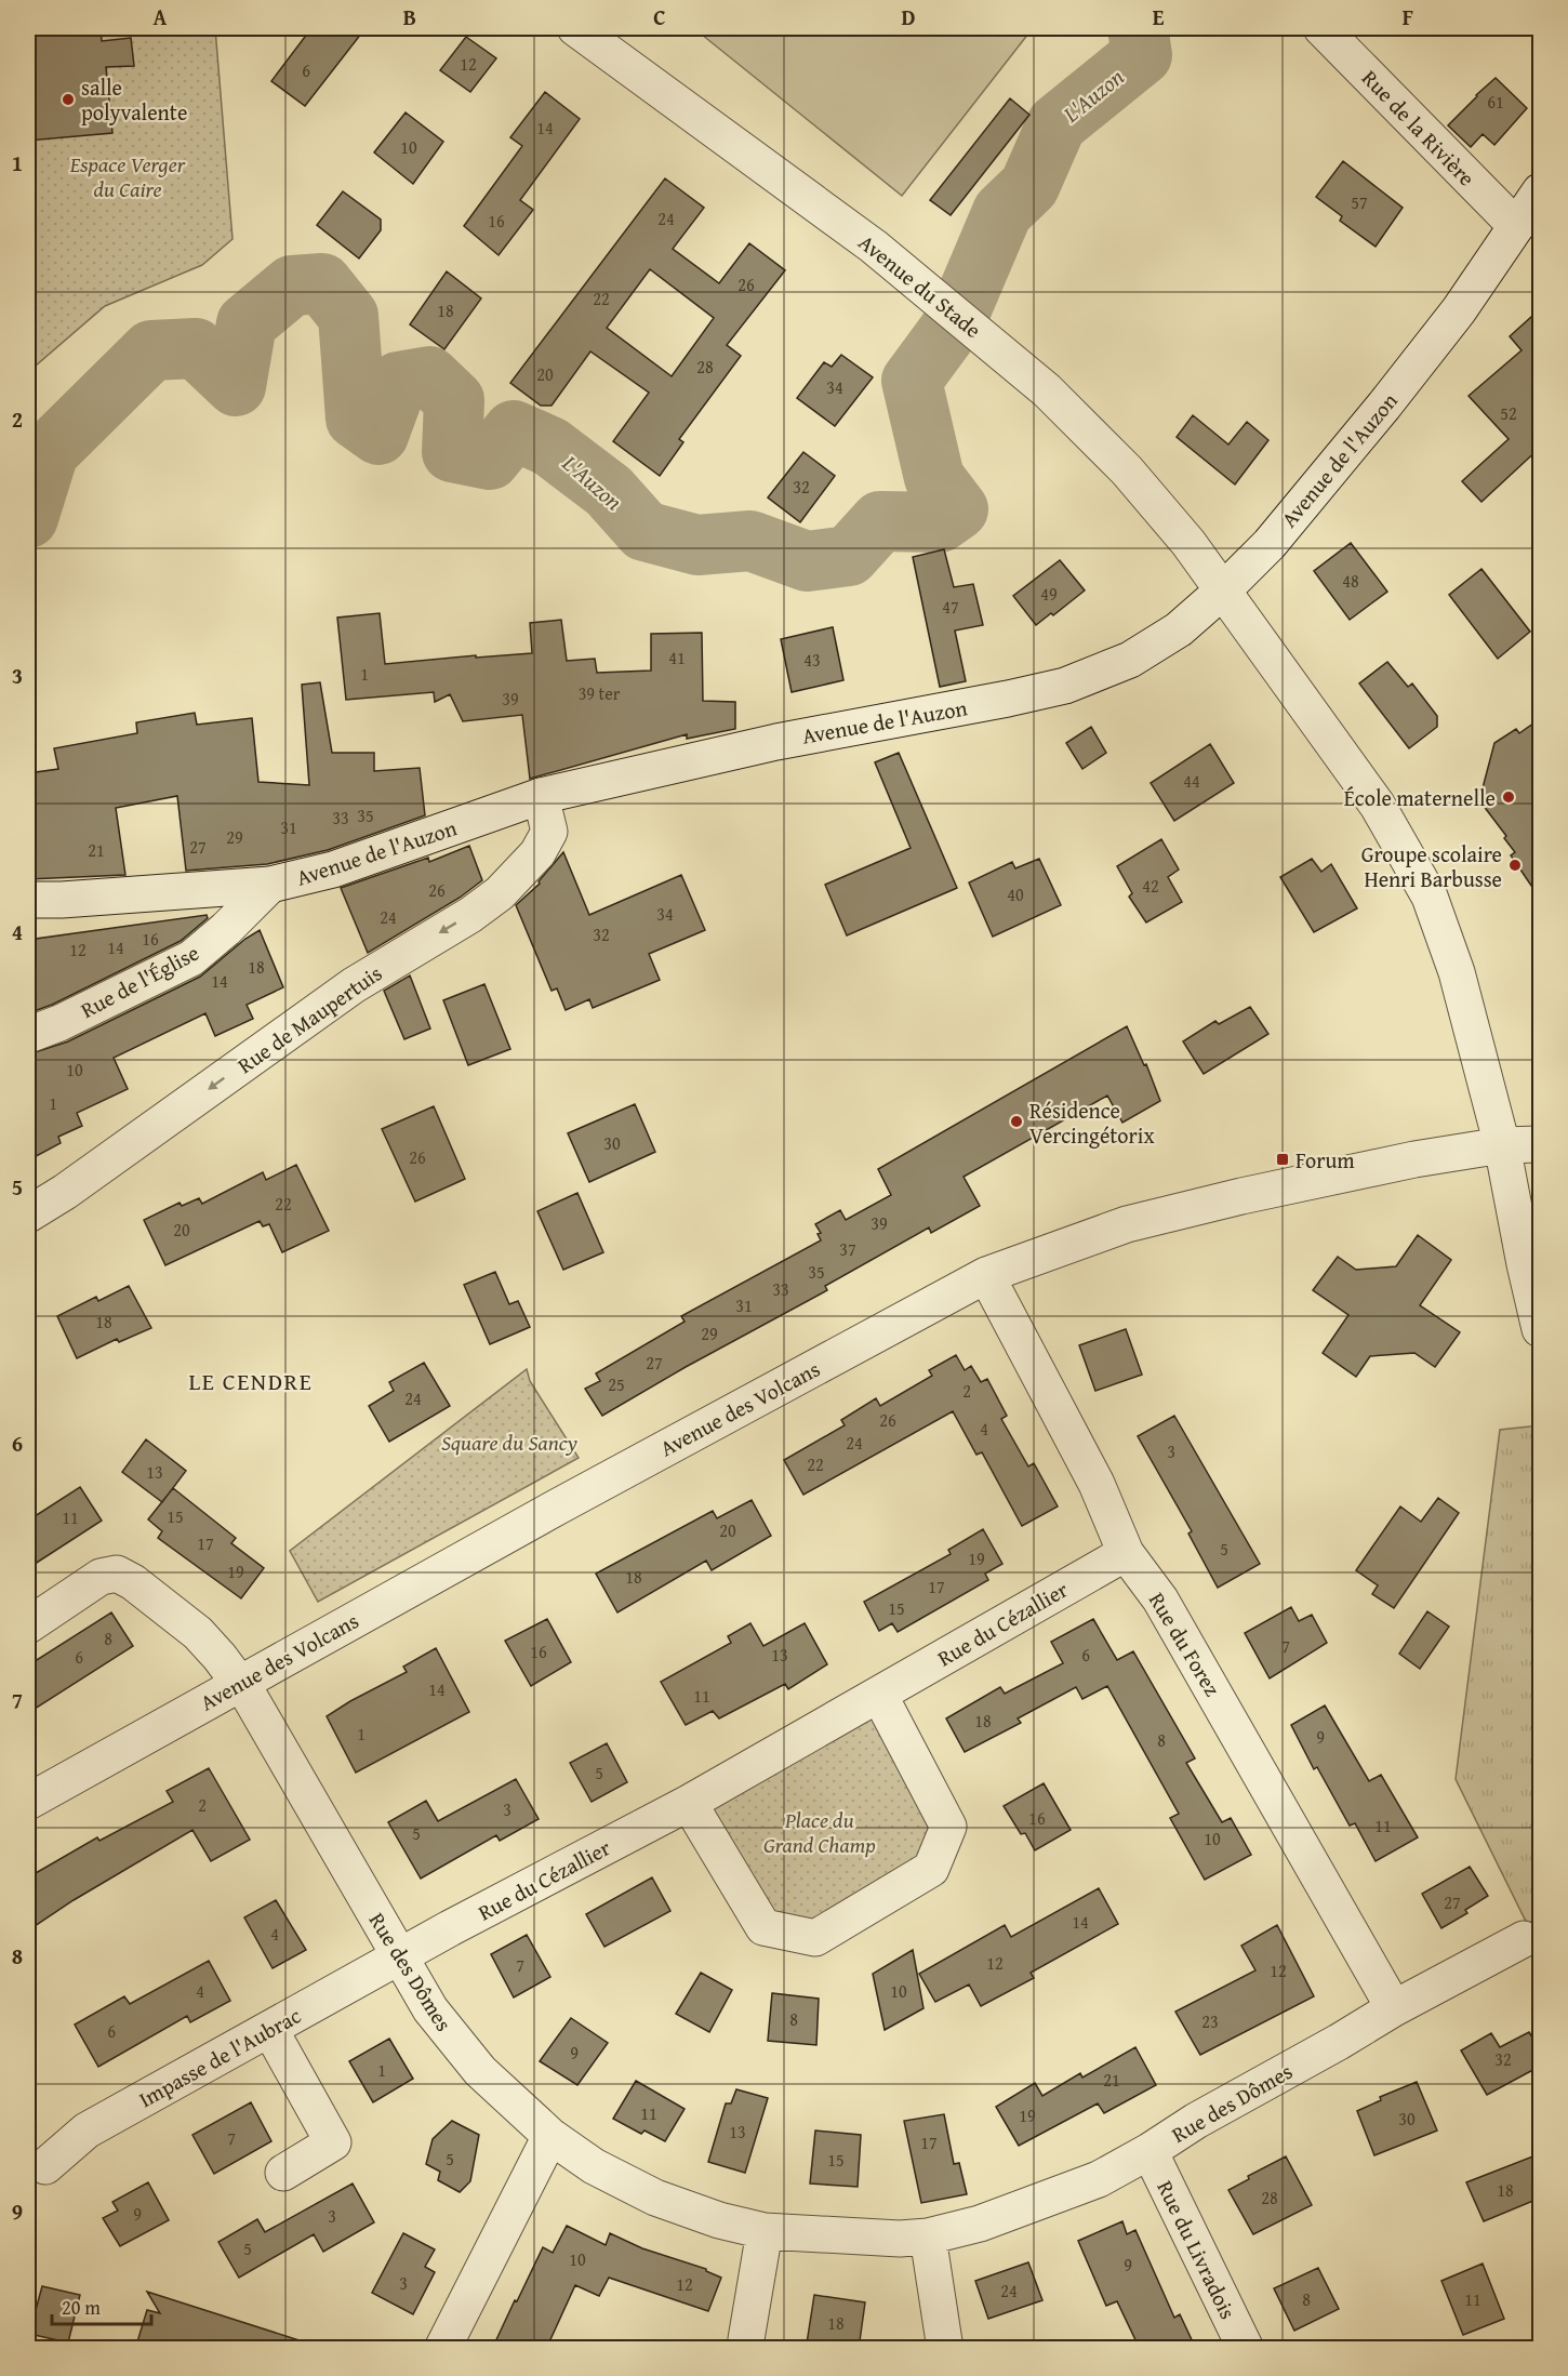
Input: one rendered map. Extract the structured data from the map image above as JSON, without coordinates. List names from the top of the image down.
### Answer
{
  "streets": {
    "street": [
      "Rue de la Rivière",
      "Avenue du Stade",
      "Avenue de l'Auzon",
      "Rue de l'Église",
      "Rue de Maupertuis",
      "Avenue des Volcans",
      "Rue du Cézallier",
      "Rue du Forez",
      "Rue des Dômes",
      "Impasse de l'Aubrac",
      "Rue du Livradois"
    ]
  },
  "crossings": [
    ["Rue de la Rivière", "Avenue de l'Auzon"],
    ["Avenue du Stade", "Avenue de l'Auzon"],
    ["Avenue du Stade", "Avenue des Volcans"],
    ["Avenue de l'Auzon", "Rue de l'Église"],
    ["Avenue de l'Auzon", "Rue de Maupertuis"],
    ["Avenue des Volcans", "Rue du Forez"],
    ["Avenue des Volcans", "Rue des Dômes"],
    ["Rue du Cézallier", "Rue du Forez"],
    ["Rue du Cézallier", "Rue des Dômes"],
    ["Rue du Cézallier", "Impasse de l'Aubrac"],
    ["Rue du Forez", "Rue des Dômes"],
    ["Rue des Dômes", "Impasse de l'Aubrac"],
    ["Rue des Dômes", "Rue du Livradois"]
  ],
  "one_way": ["Rue de Maupertuis"],
  "districts": ["LE CENDRE"],
  "water": ["L'Auzon"],
  "parks": ["Espace Verger du Caire", "Square du Sancy", "Place du Grand Champ"],
  "places": {
    "other": [
      "salle polyvalente",
      "École maternelle",
      "Groupe scolaire Henri Barbusse",
      "Résidence Vercingétorix"
    ],
    "transit": ["Forum"]
  },
  "house_numbers": [
    "12",
    "6",
    "61",
    "14",
    "10",
    "57",
    "24",
    "16",
    "26",
    "22",
    "18",
    "28",
    "20",
    "34",
    "52",
    "32",
    "48",
    "49",
    "47",
    "41",
    "43",
    "1",
    "39 ter",
    "39",
    "44",
    "35",
    "33",
    "31",
    "29",
    "27",
    "21",
    "42",
    "26",
    "40",
    "34",
    "24",
    "32",
    "16",
    "14",
    "12",
    "18",
    "14",
    "10",
    "1",
    "30",
    "26",
    "22",
    "39",
    "20",
    "37",
    "35",
    "33",
    "31",
    "18",
    "29",
    "27",
    "25",
    "2",
    "24",
    "26",
    "4",
    "24",
    "3",
    "22",
    "13",
    "15",
    "11",
    "20",
    "17",
    "5",
    "19",
    "19",
    "18",
    "17",
    "15",
    "8",
    "7",
    "16",
    "13",
    "6",
    "6",
    "14",
    "11",
    "18",
    "1",
    "9",
    "8",
    "5",
    "2",
    "3",
    "16",
    "11",
    "5",
    "10",
    "27",
    "14",
    "4",
    "12",
    "7",
    "12",
    "4",
    "10",
    "8",
    "23",
    "6",
    "9",
    "32",
    "1",
    "21",
    "11",
    "19",
    "30",
    "13",
    "7",
    "17",
    "5",
    "15",
    "18",
    "28",
    "9",
    "3",
    "5",
    "10",
    "9",
    "3",
    "12",
    "24",
    "8",
    "11",
    "18"
  ],
  "scale_bar": "20 m",
  "grid": {
    "columns": [
      "A",
      "B",
      "C",
      "D",
      "E",
      "F"
    ],
    "rows": [
      "1",
      "2",
      "3",
      "4",
      "5",
      "6",
      "7",
      "8",
      "9"
    ]
  }
}
